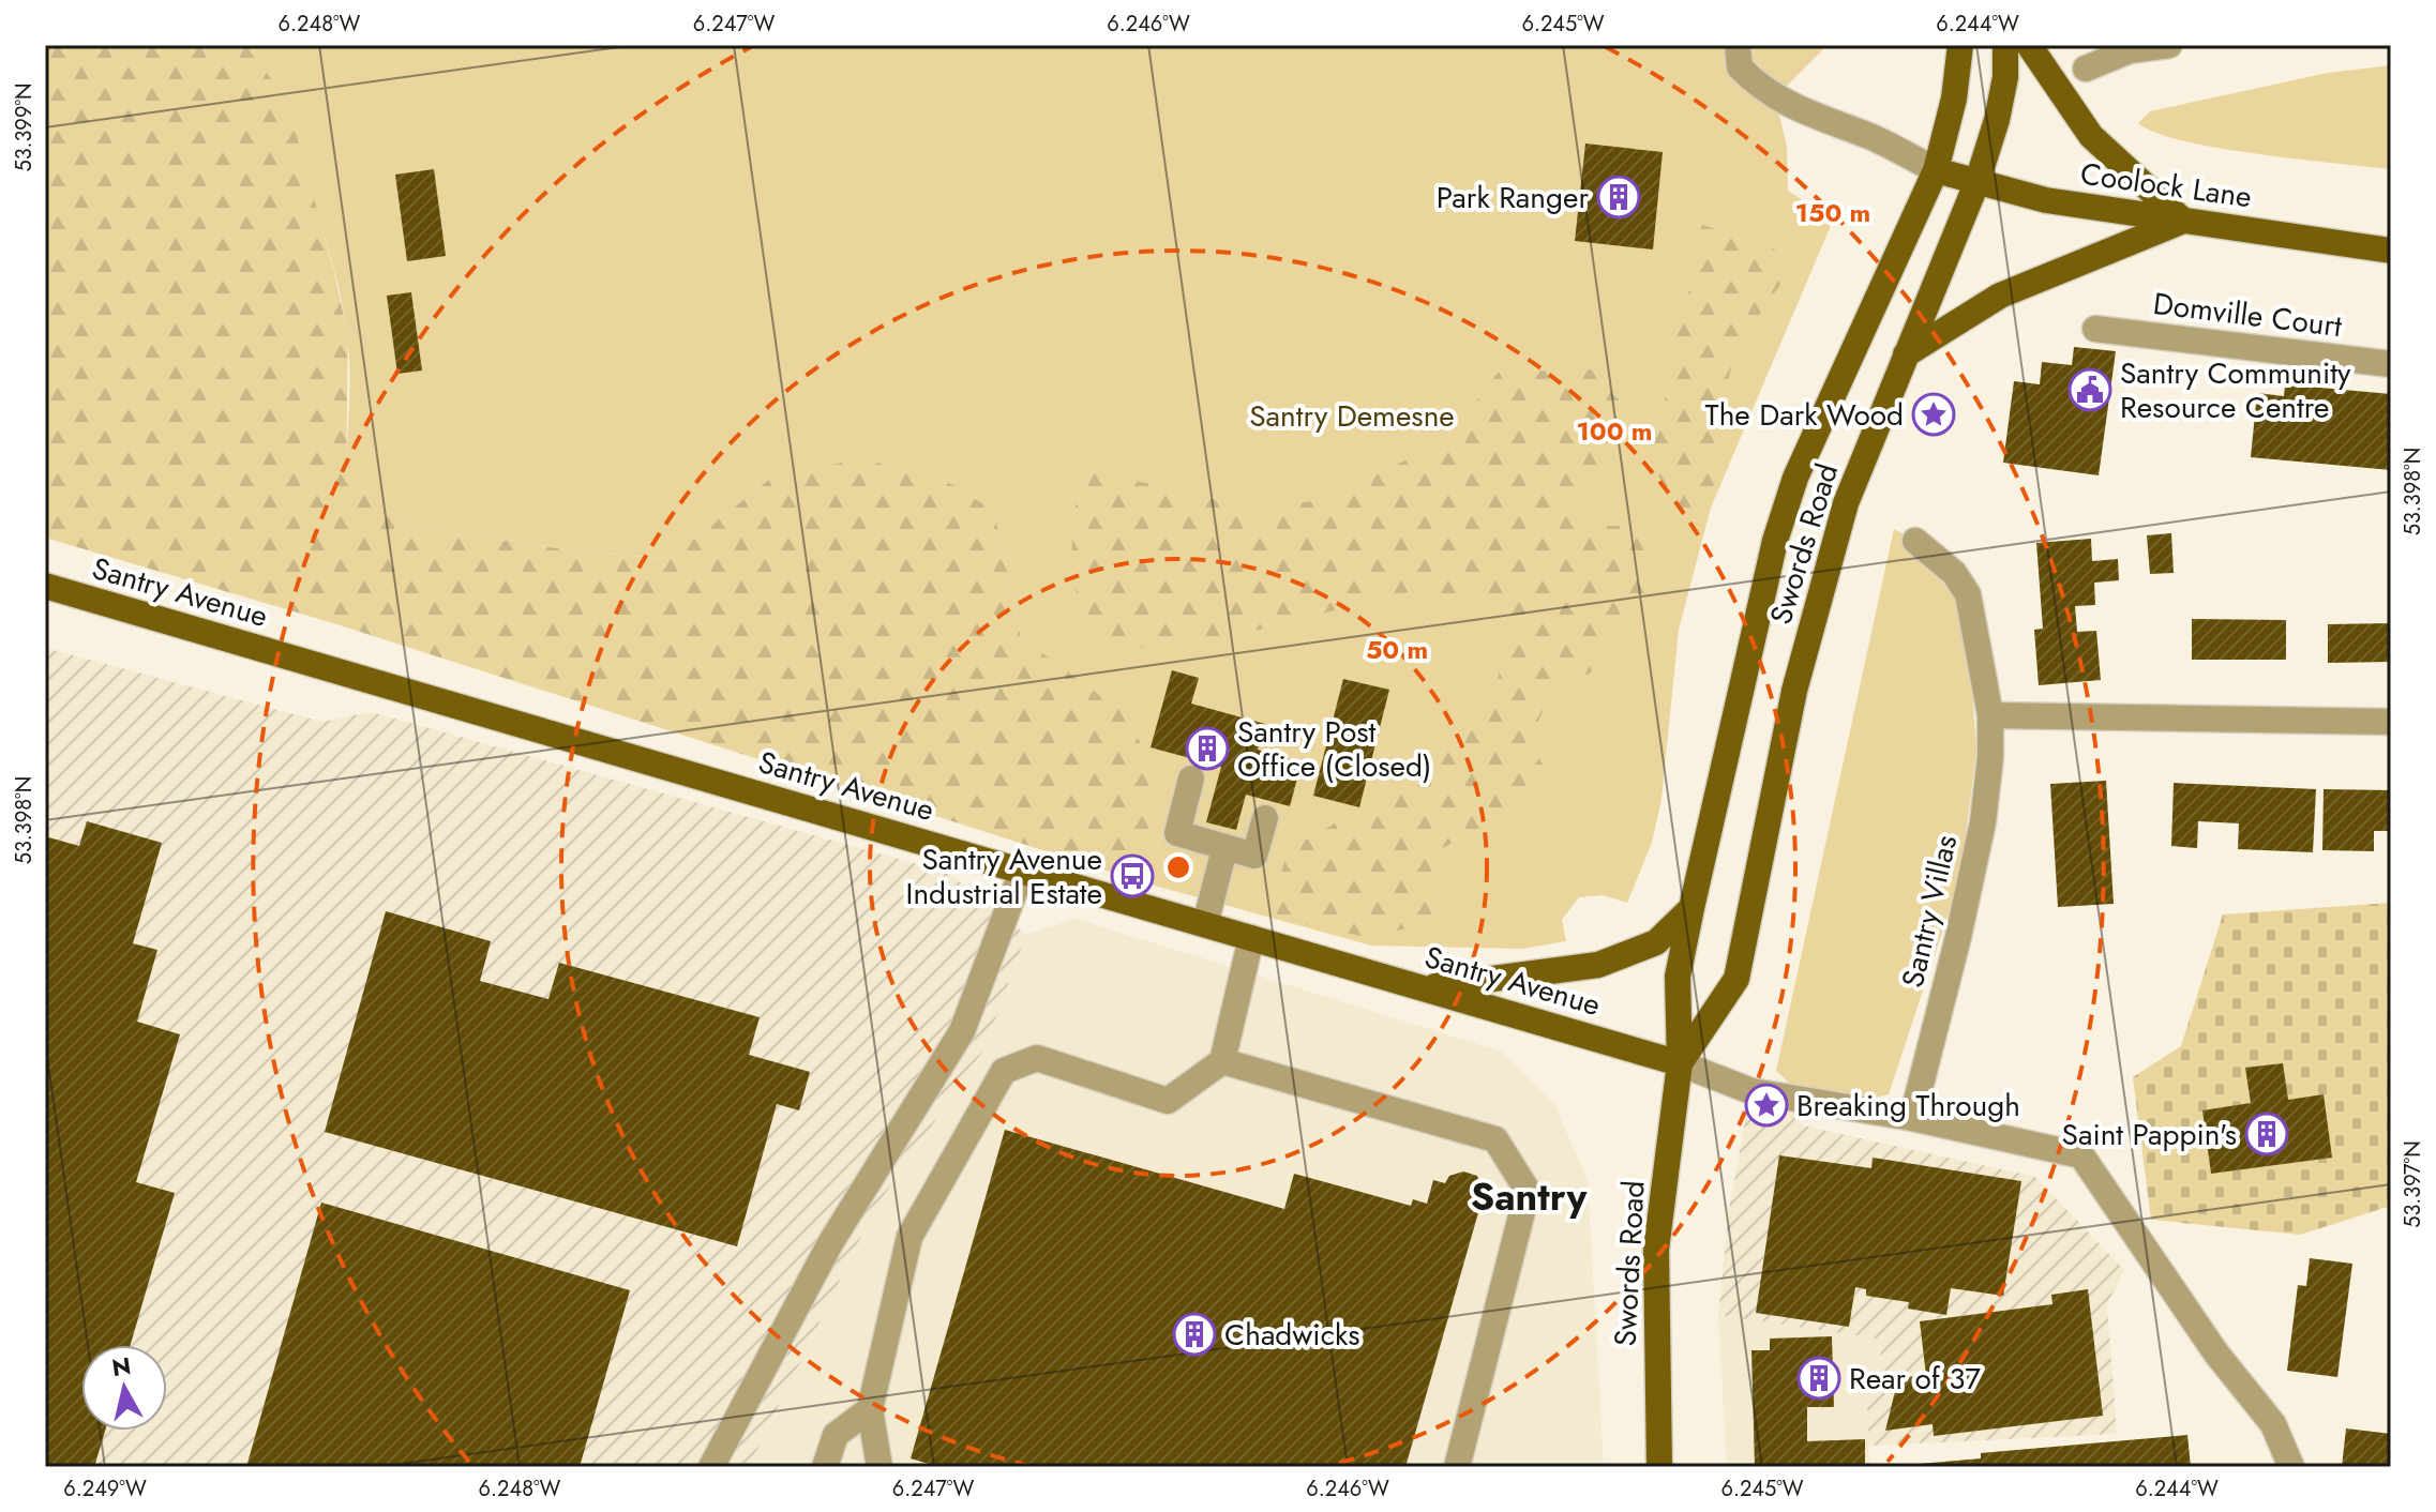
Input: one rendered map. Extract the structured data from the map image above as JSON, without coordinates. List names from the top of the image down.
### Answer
{
  "streets": {
    "main road": ["Coolock Lane", "Swords Road", "Santry Avenue"],
    "street": ["Domville Court", "Santry Villas"]
  },
  "crossings": [
    ["Coolock Lane", "Swords Road"],
    ["Swords Road", "Santry Avenue"]
  ],
  "districts": ["Santry"],
  "parks": ["Santry Demesne"],
  "places": {
    "building": [
      "Park Ranger",
      "Santry Post Office (Closed)",
      "Saint Pappin's",
      "Chadwicks",
      "Rear of 37"
    ],
    "public building": ["Santry Community Resource Centre"],
    "place": ["The Dark Wood", "Breaking Through"],
    "bus stop": ["Santry Avenue Industrial Estate"]
  },
  "north": "top",
  "coordinates": [
    "6.248°W",
    "6.247°W",
    "6.246°W",
    "6.245°W",
    "6.244°W",
    "53.399°N",
    "53.398°N",
    "53.397°N",
    "6.249°W"
  ],
  "rings": ["150 m", "100 m", "50 m"]
}
